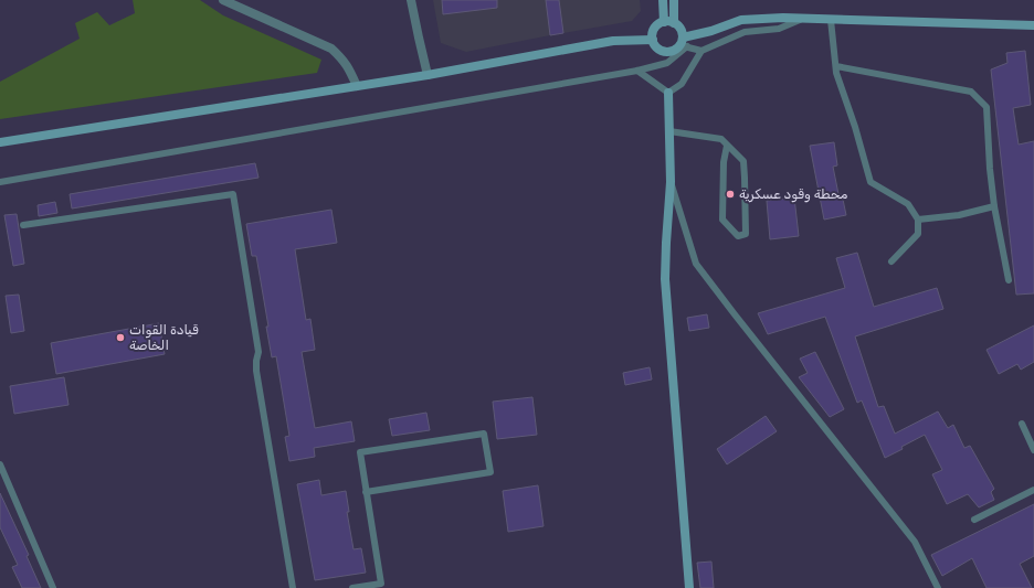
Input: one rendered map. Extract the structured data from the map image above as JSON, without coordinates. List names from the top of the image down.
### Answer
{
  "places": ["محطة وقود عسكرية", "قيادة القوات الخاصة"]
}
